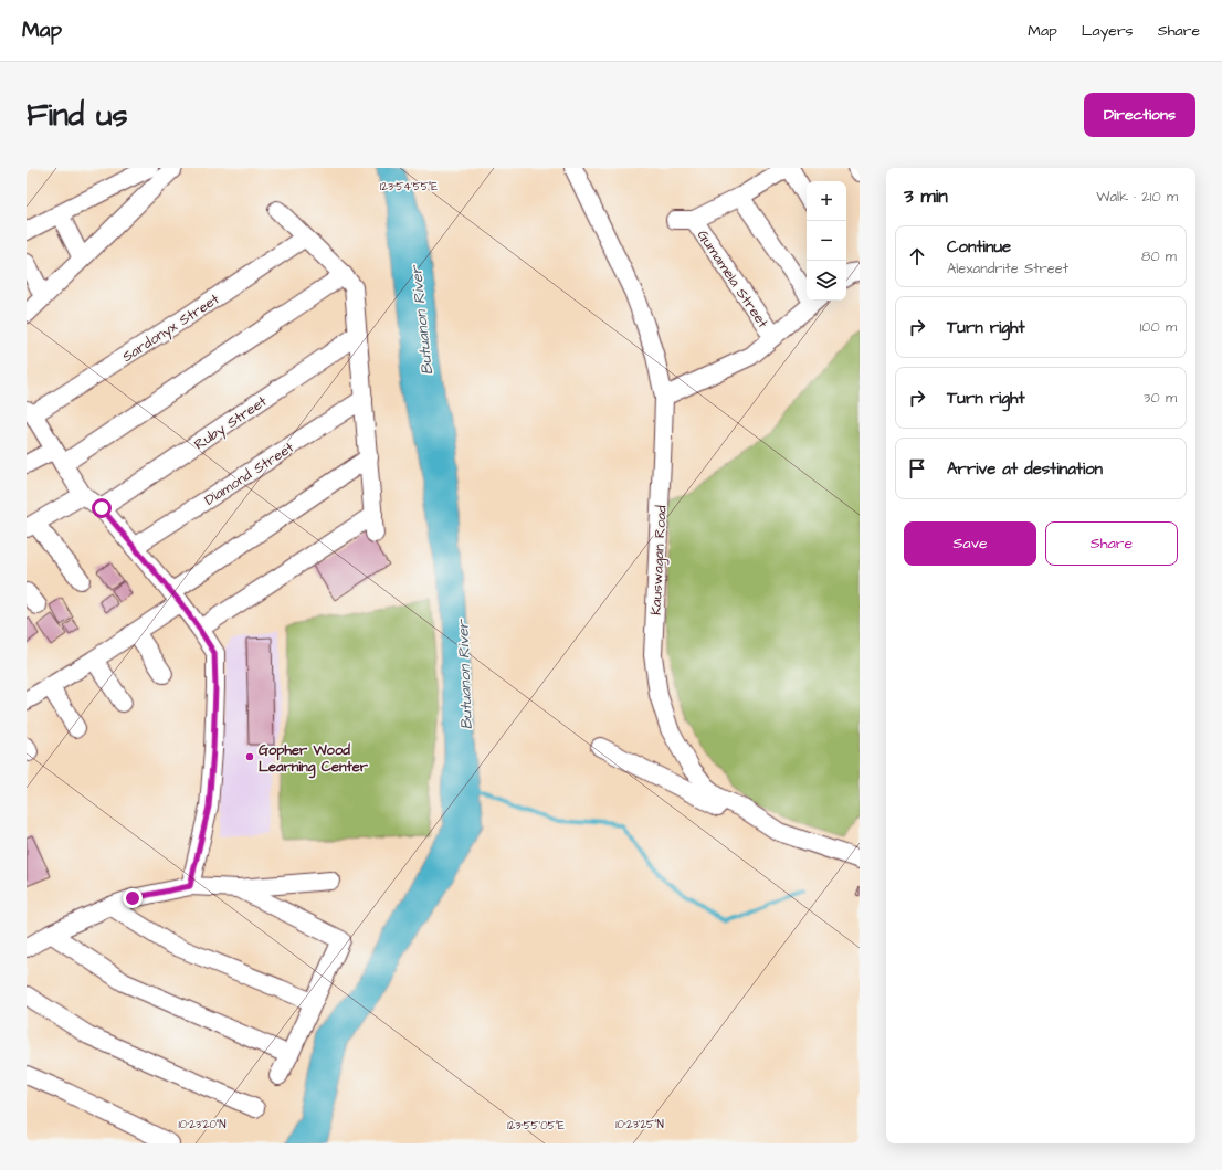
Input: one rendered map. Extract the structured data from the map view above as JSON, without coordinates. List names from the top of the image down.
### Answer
{
  "streets": {
    "street": [
      "Gumamela Street",
      "Sardonyx Street",
      "Ruby Street",
      "Diamond Street",
      "Kauswagan Road"
    ]
  },
  "water": ["Butuanon River"],
  "places": ["Gopher Wood Learning Center"],
  "page": {
    "header": "Map",
    "nav": ["Map", "Layers", "Share"],
    "buttons": [
      "Directions",
      ["Save", "Share"]
    ],
    "title": "Find us",
    "heading": ["3 min", "Walk · 210 m"],
    "map_buttons": ["+", "−"],
    "list": [
      ["Continue", "Alexandrite Street", "80 m"],
      ["Turn right", "100 m"],
      ["Turn right", "30 m"],
      "Arrive at destination"
    ]
  },
  "coordinates": [
    "123°54'55\"E",
    "10°23'20\"N",
    "10°23'25\"N",
    "123°55'05\"E"
  ]
}
